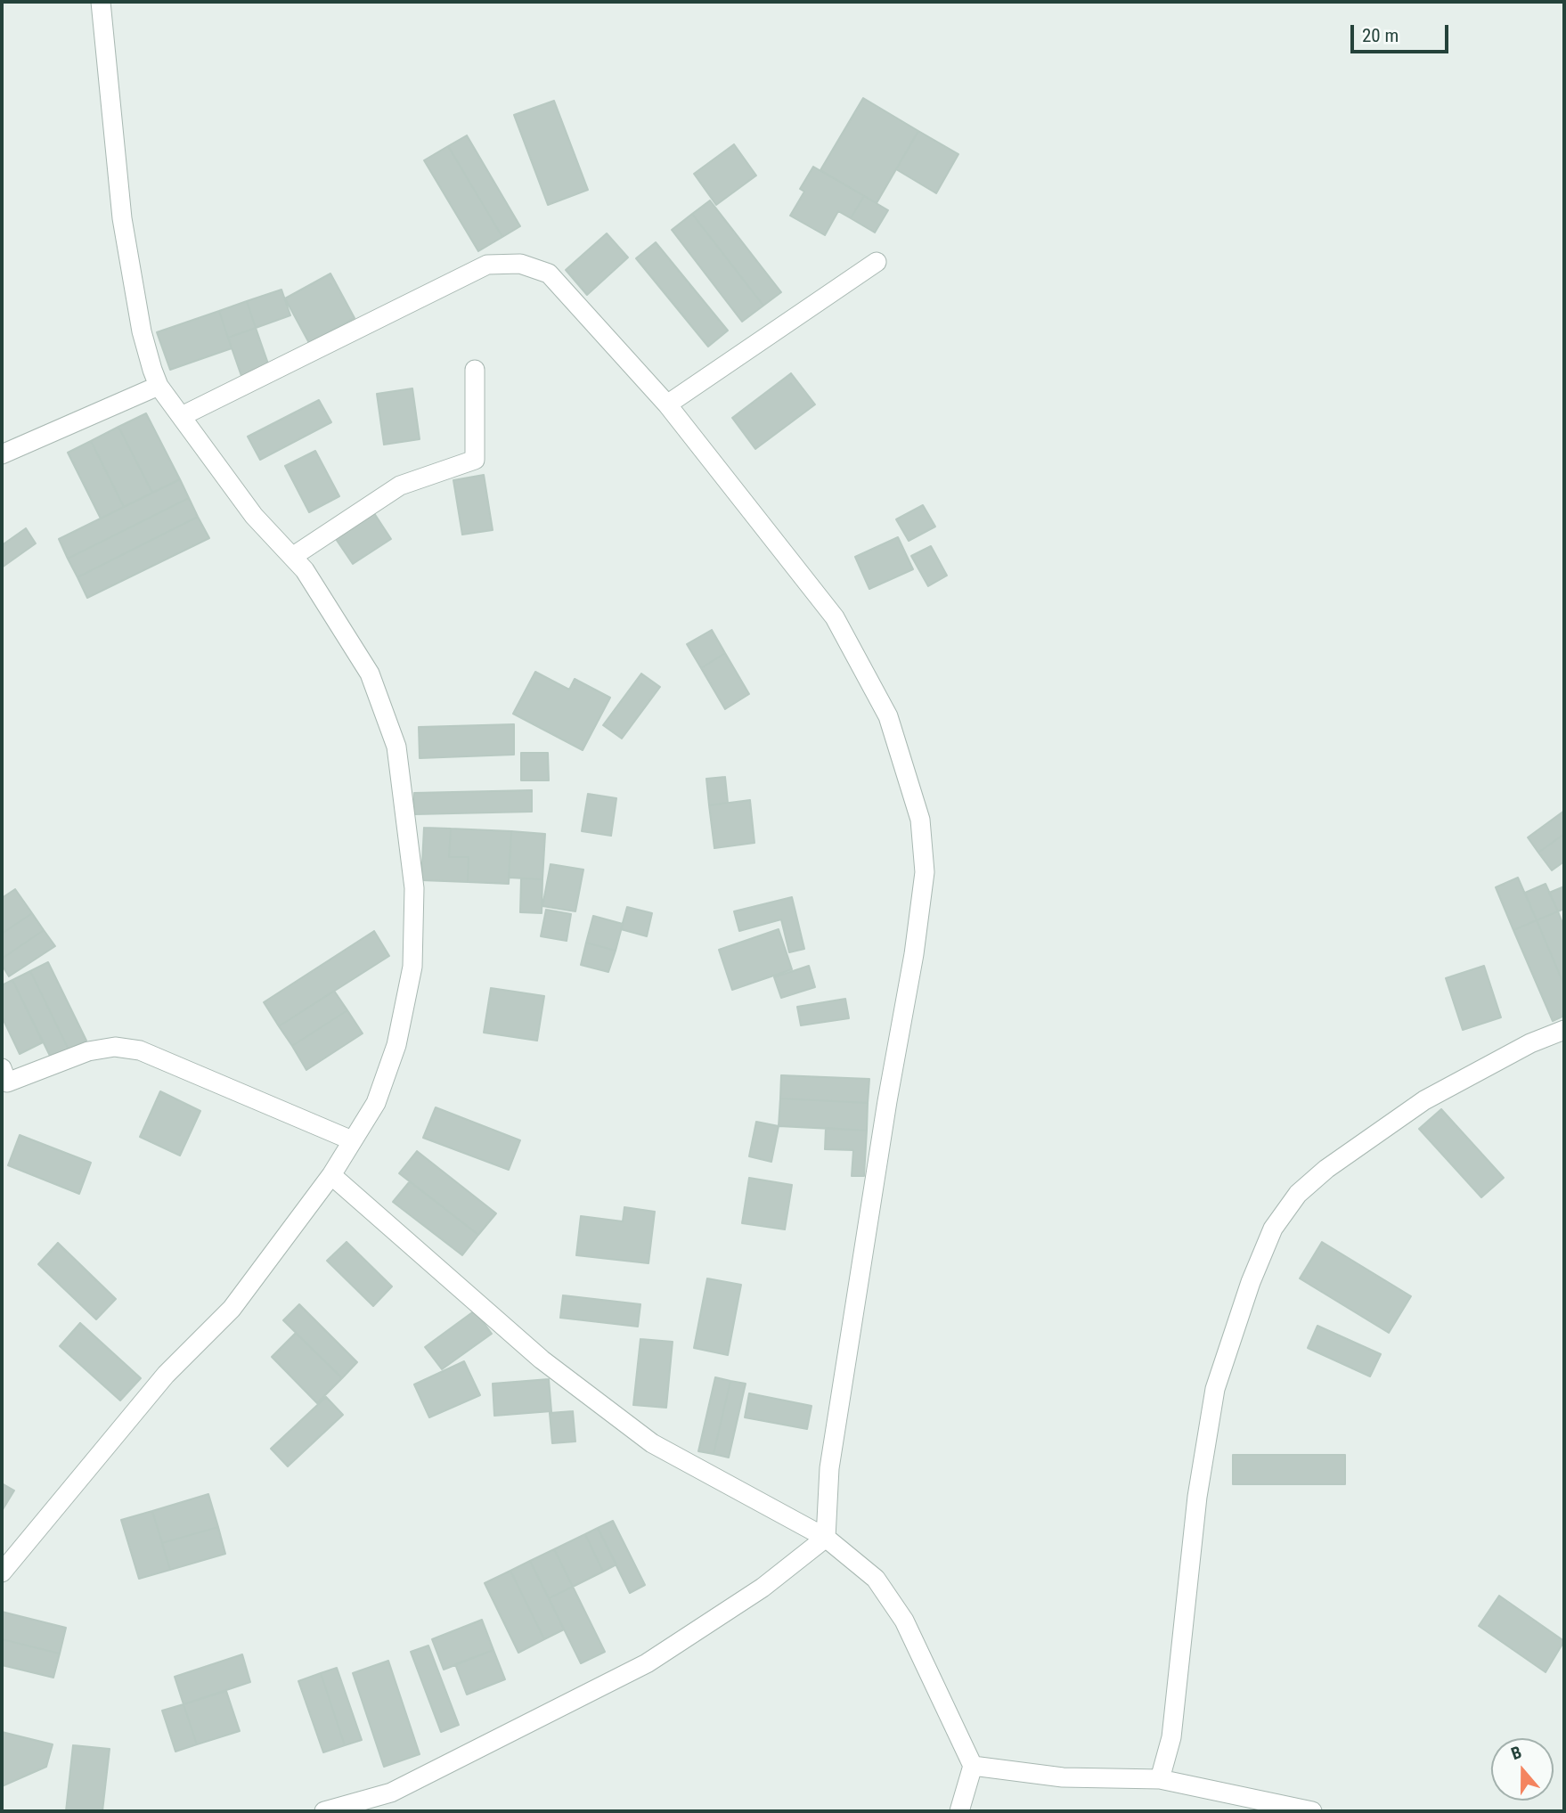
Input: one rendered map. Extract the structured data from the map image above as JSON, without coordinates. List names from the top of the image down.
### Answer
{
  "scale_bar": "20 m",
  "north": "top"
}
